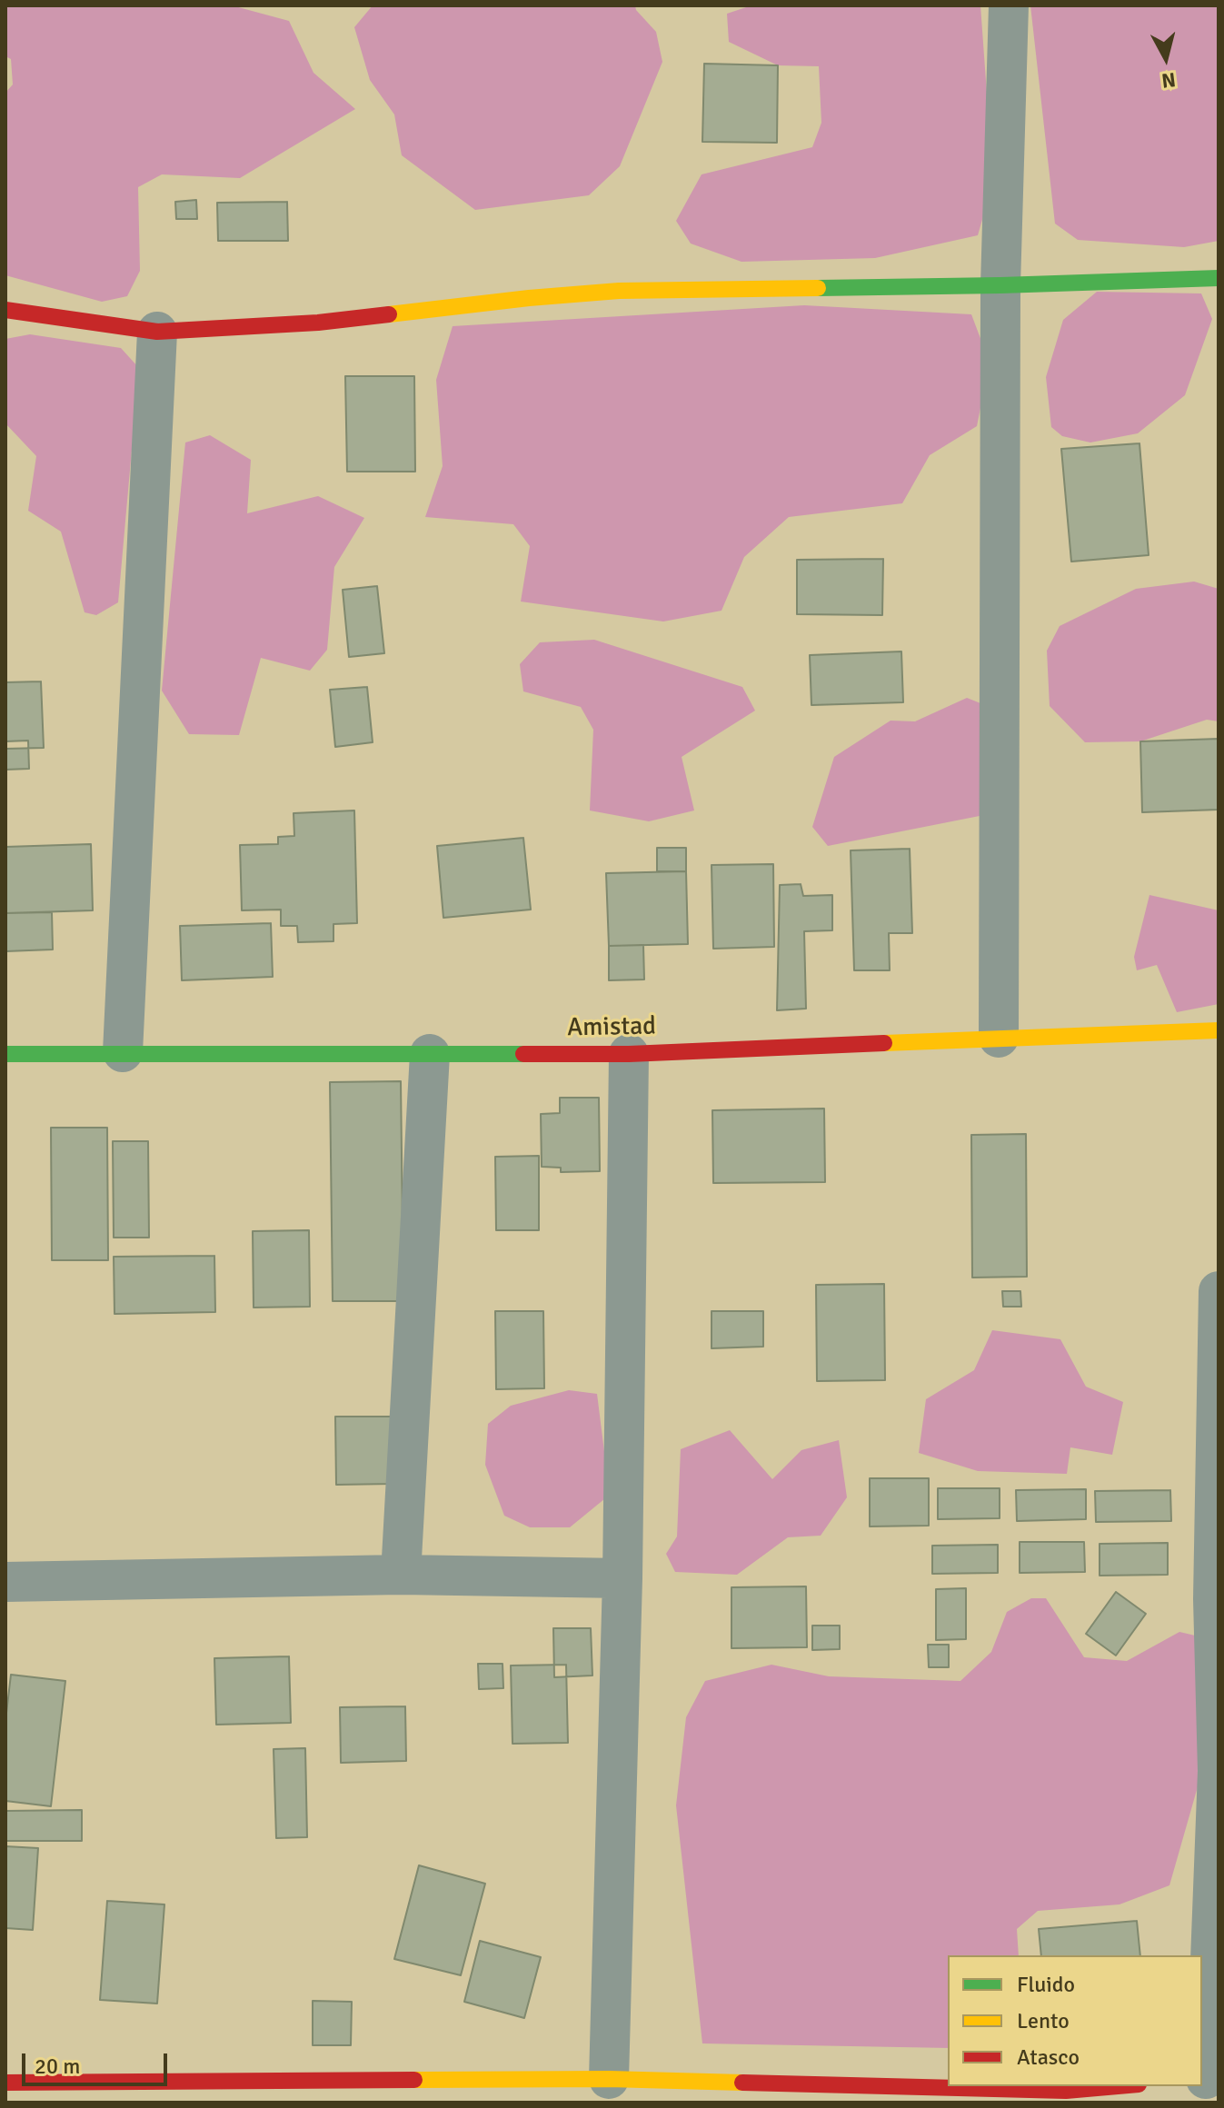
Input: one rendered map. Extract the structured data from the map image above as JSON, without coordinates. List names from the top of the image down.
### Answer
{
  "streets": {
    "street": ["Amistad"]
  },
  "legend": ["Fluido", "Lento", "Atasco"],
  "scale_bar": "20 m",
  "north": "bottom"
}
